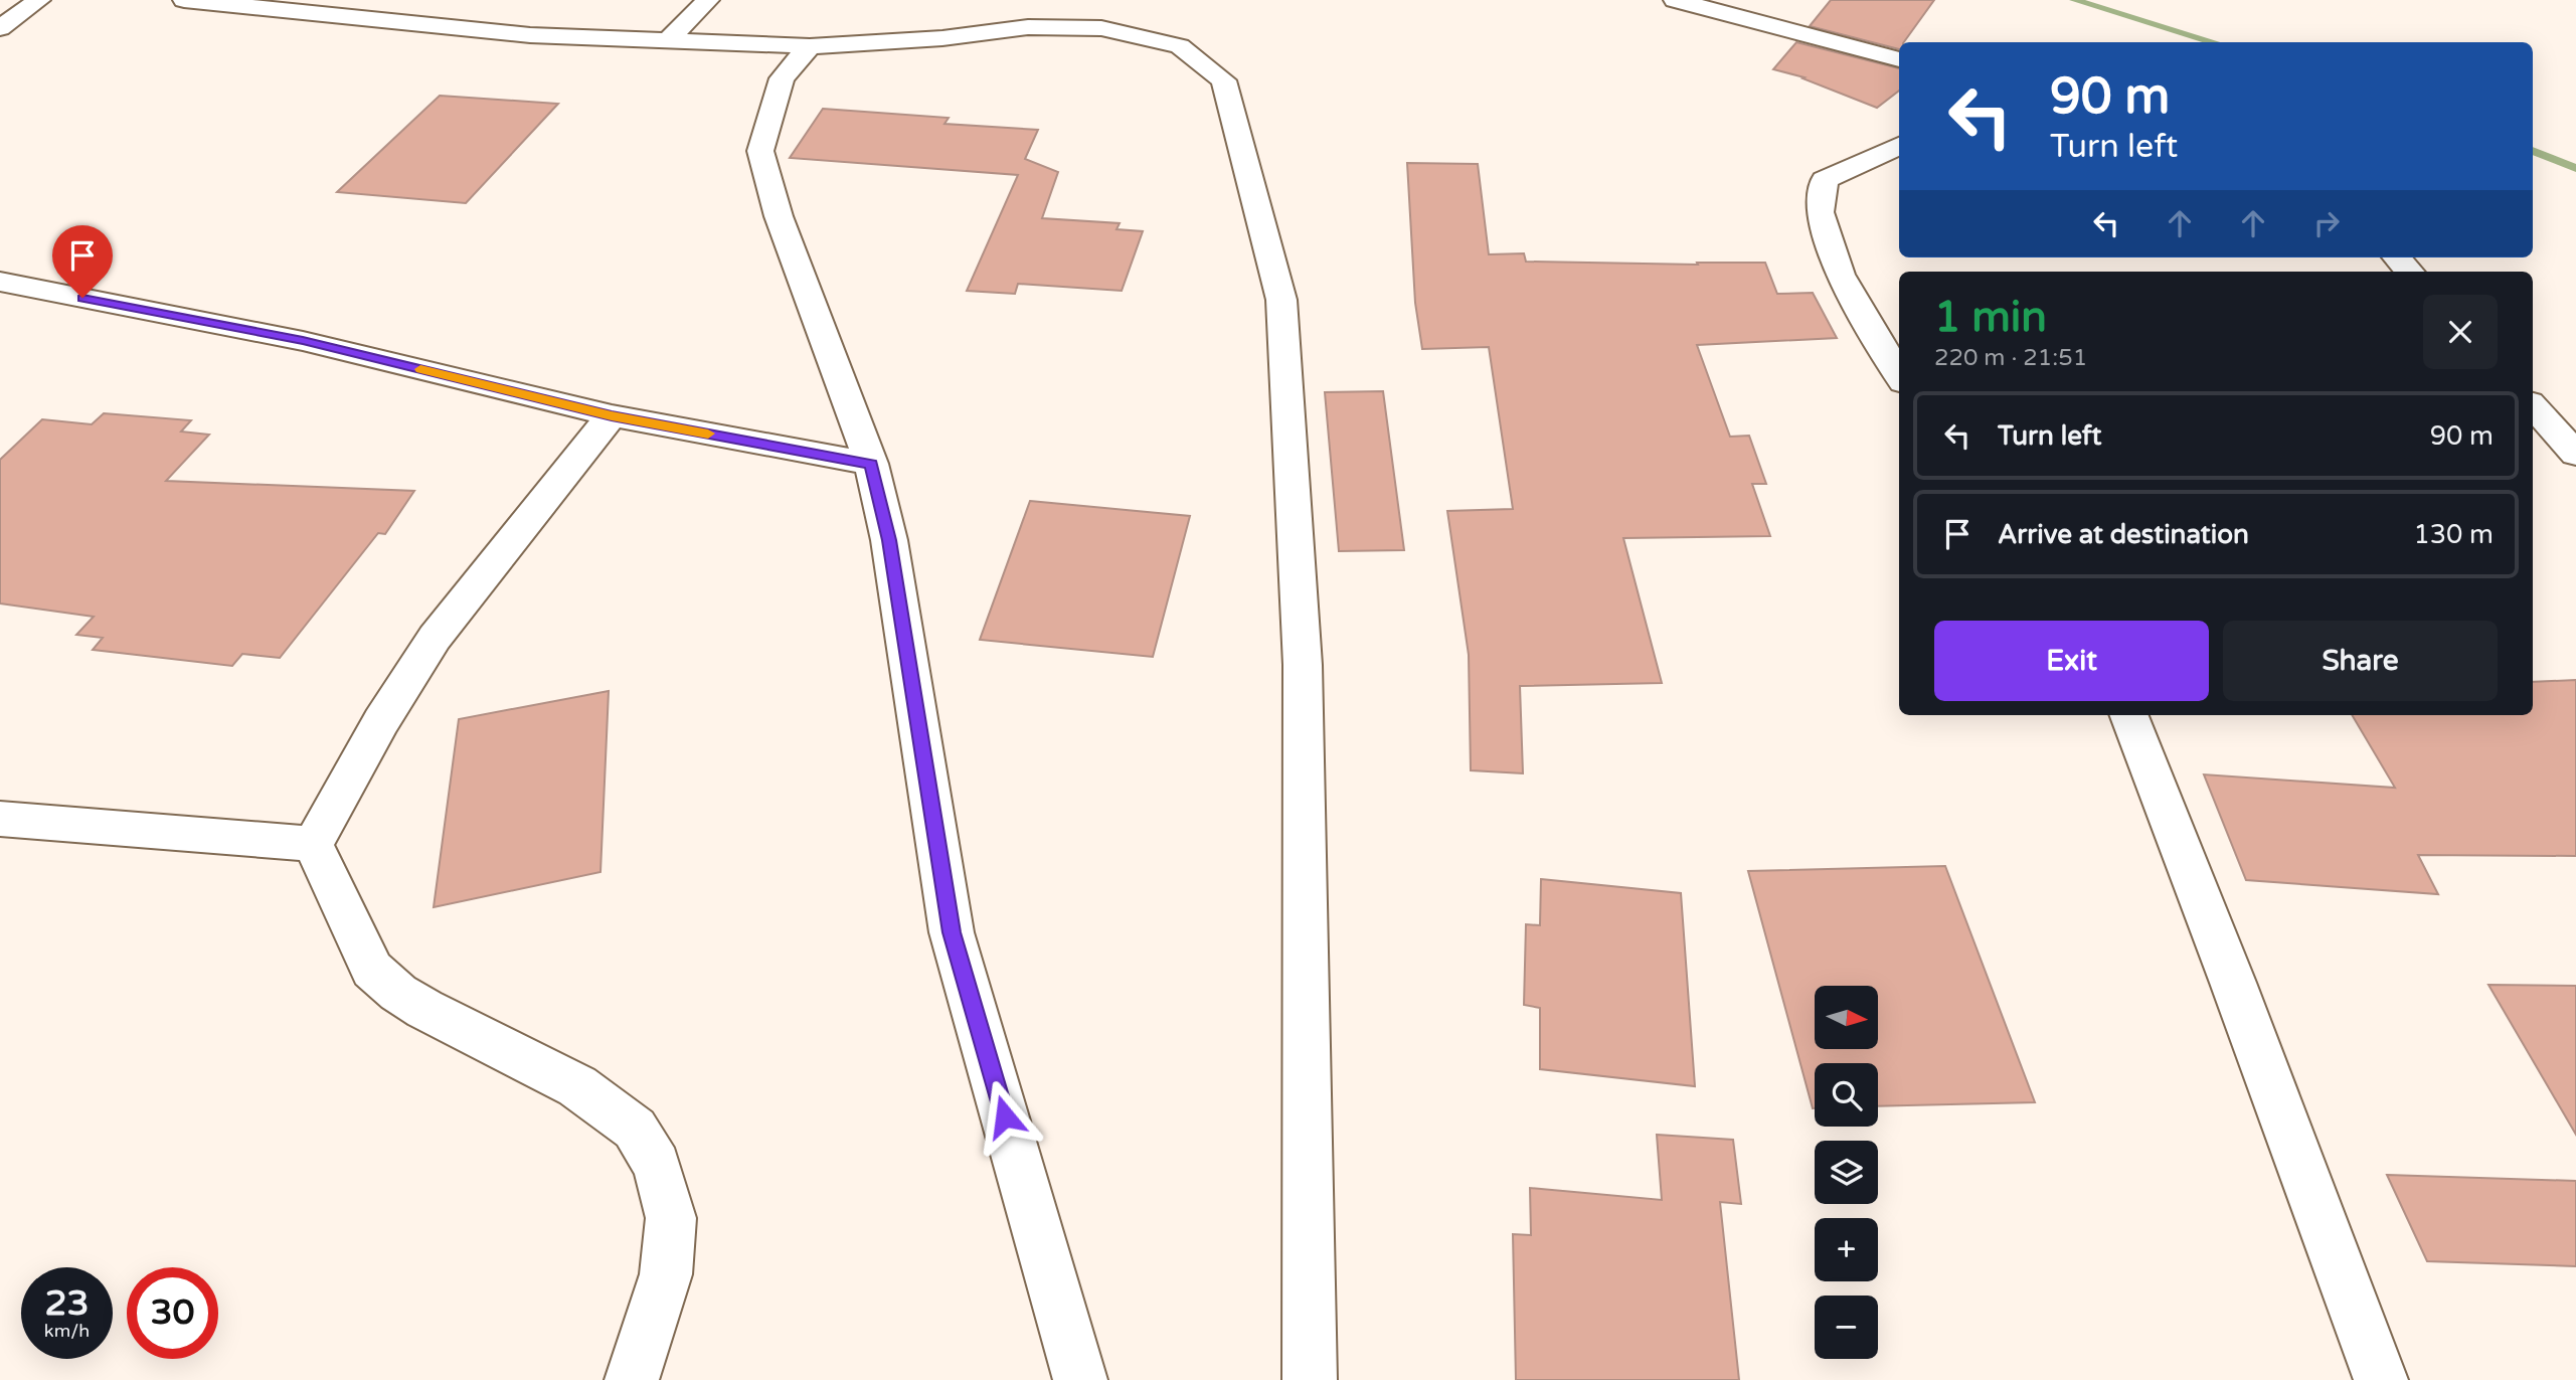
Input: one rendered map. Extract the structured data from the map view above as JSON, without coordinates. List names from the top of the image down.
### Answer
{
  "north": "right",
  "page": {
    "turn": ["90 m", "Turn left"],
    "heading": ["1 min", "220 m · 21:51"],
    "list": [
      {
        "name": "Turn left",
        "value": "90 m"
      },
      {
        "name": "Arrive at destination",
        "value": "130 m"
      }
    ],
    "buttons": ["Exit", "Share"],
    "map_buttons": ["+", "−"],
    "speed": "23 km/h",
    "limit": "30"
  }
}
